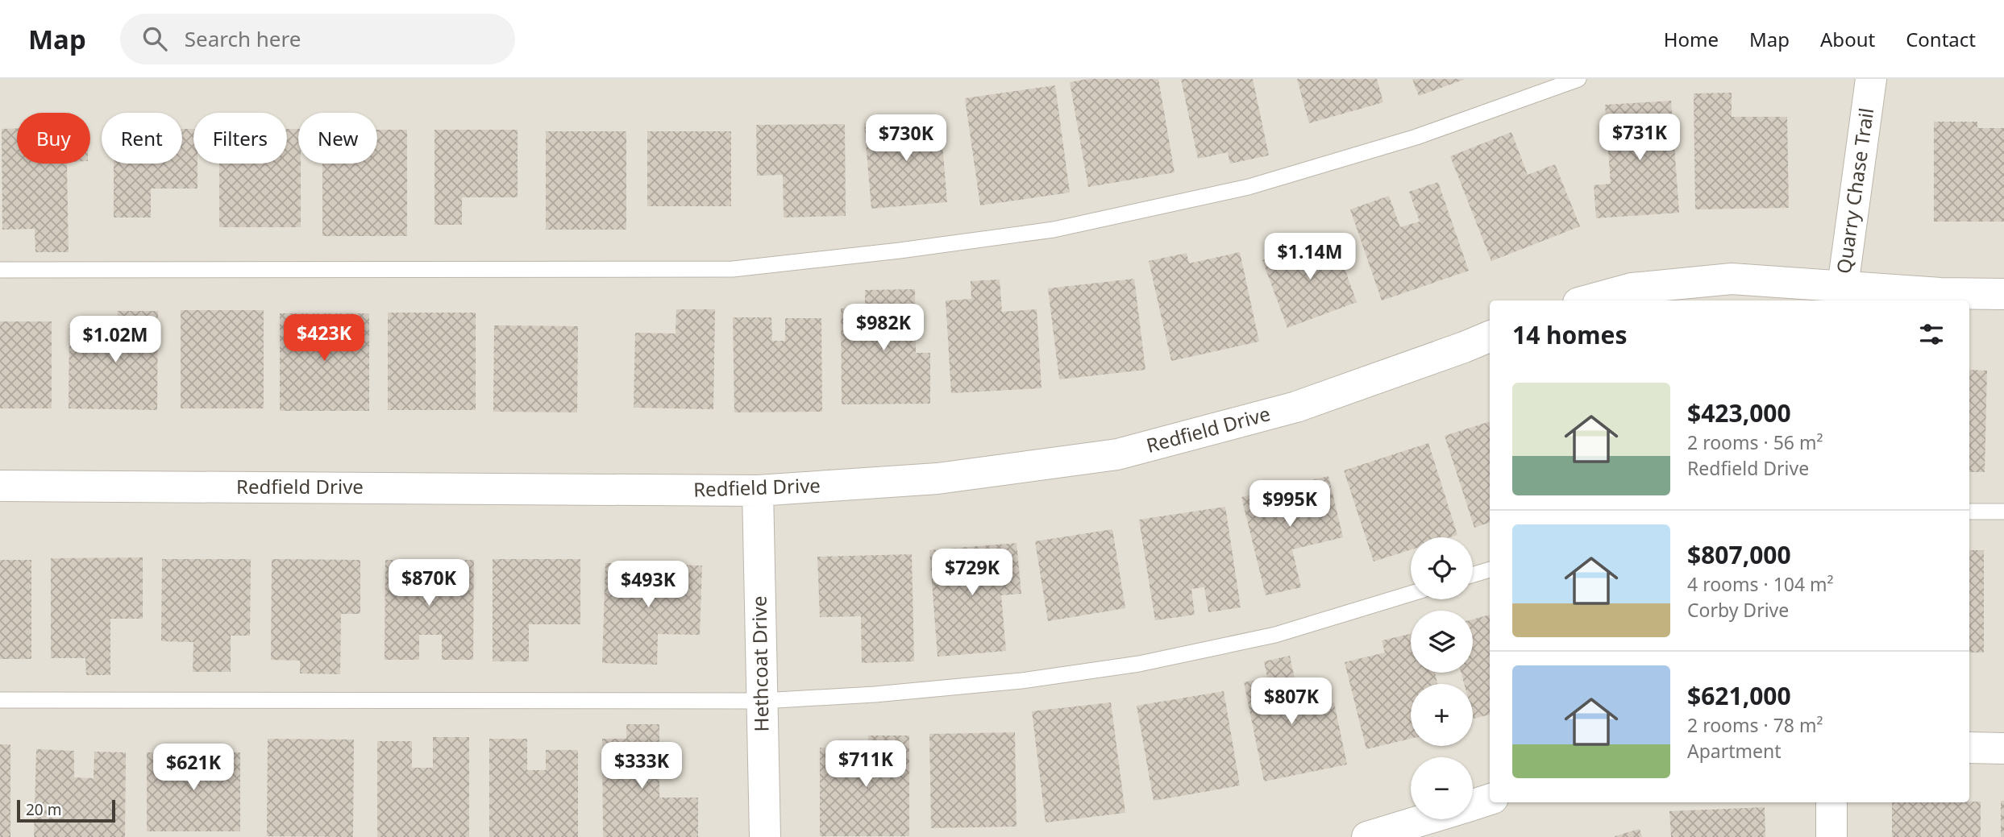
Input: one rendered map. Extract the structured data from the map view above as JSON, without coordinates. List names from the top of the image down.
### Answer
{
  "streets": {
    "street": ["Quarry Chase Trail", "Redfield Drive", "Hethcoat Drive"]
  },
  "crossings": [
    ["Redfield Drive", "Hethcoat Drive"]
  ],
  "scale_bar": "20 m",
  "page": {
    "header": "Map",
    "search": "Search here",
    "nav": [
      "Home",
      "Map",
      "About",
      "Contact"
    ],
    "chip": [
      "Buy",
      "Rent",
      "Filters",
      "New"
    ],
    "price": [
      "$731K",
      "$730K",
      "$1.14M",
      "$982K",
      "$423K",
      "$1.02M",
      "$995K",
      "$729K",
      "$870K",
      "$493K",
      "$807K",
      "$711K",
      "$333K",
      "$621K"
    ],
    "heading": "14 homes",
    "list": [
      {
        "name": "$423,000",
        "note": "2 rooms · 56 m² · Redfield Drive"
      },
      {
        "name": "$807,000",
        "note": "4 rooms · 104 m² · Corby Drive"
      },
      {
        "name": "$621,000",
        "note": "2 rooms · 78 m² · Apartment"
      }
    ],
    "map_buttons": ["+", "−"],
    "scale": "20 m"
  }
}
